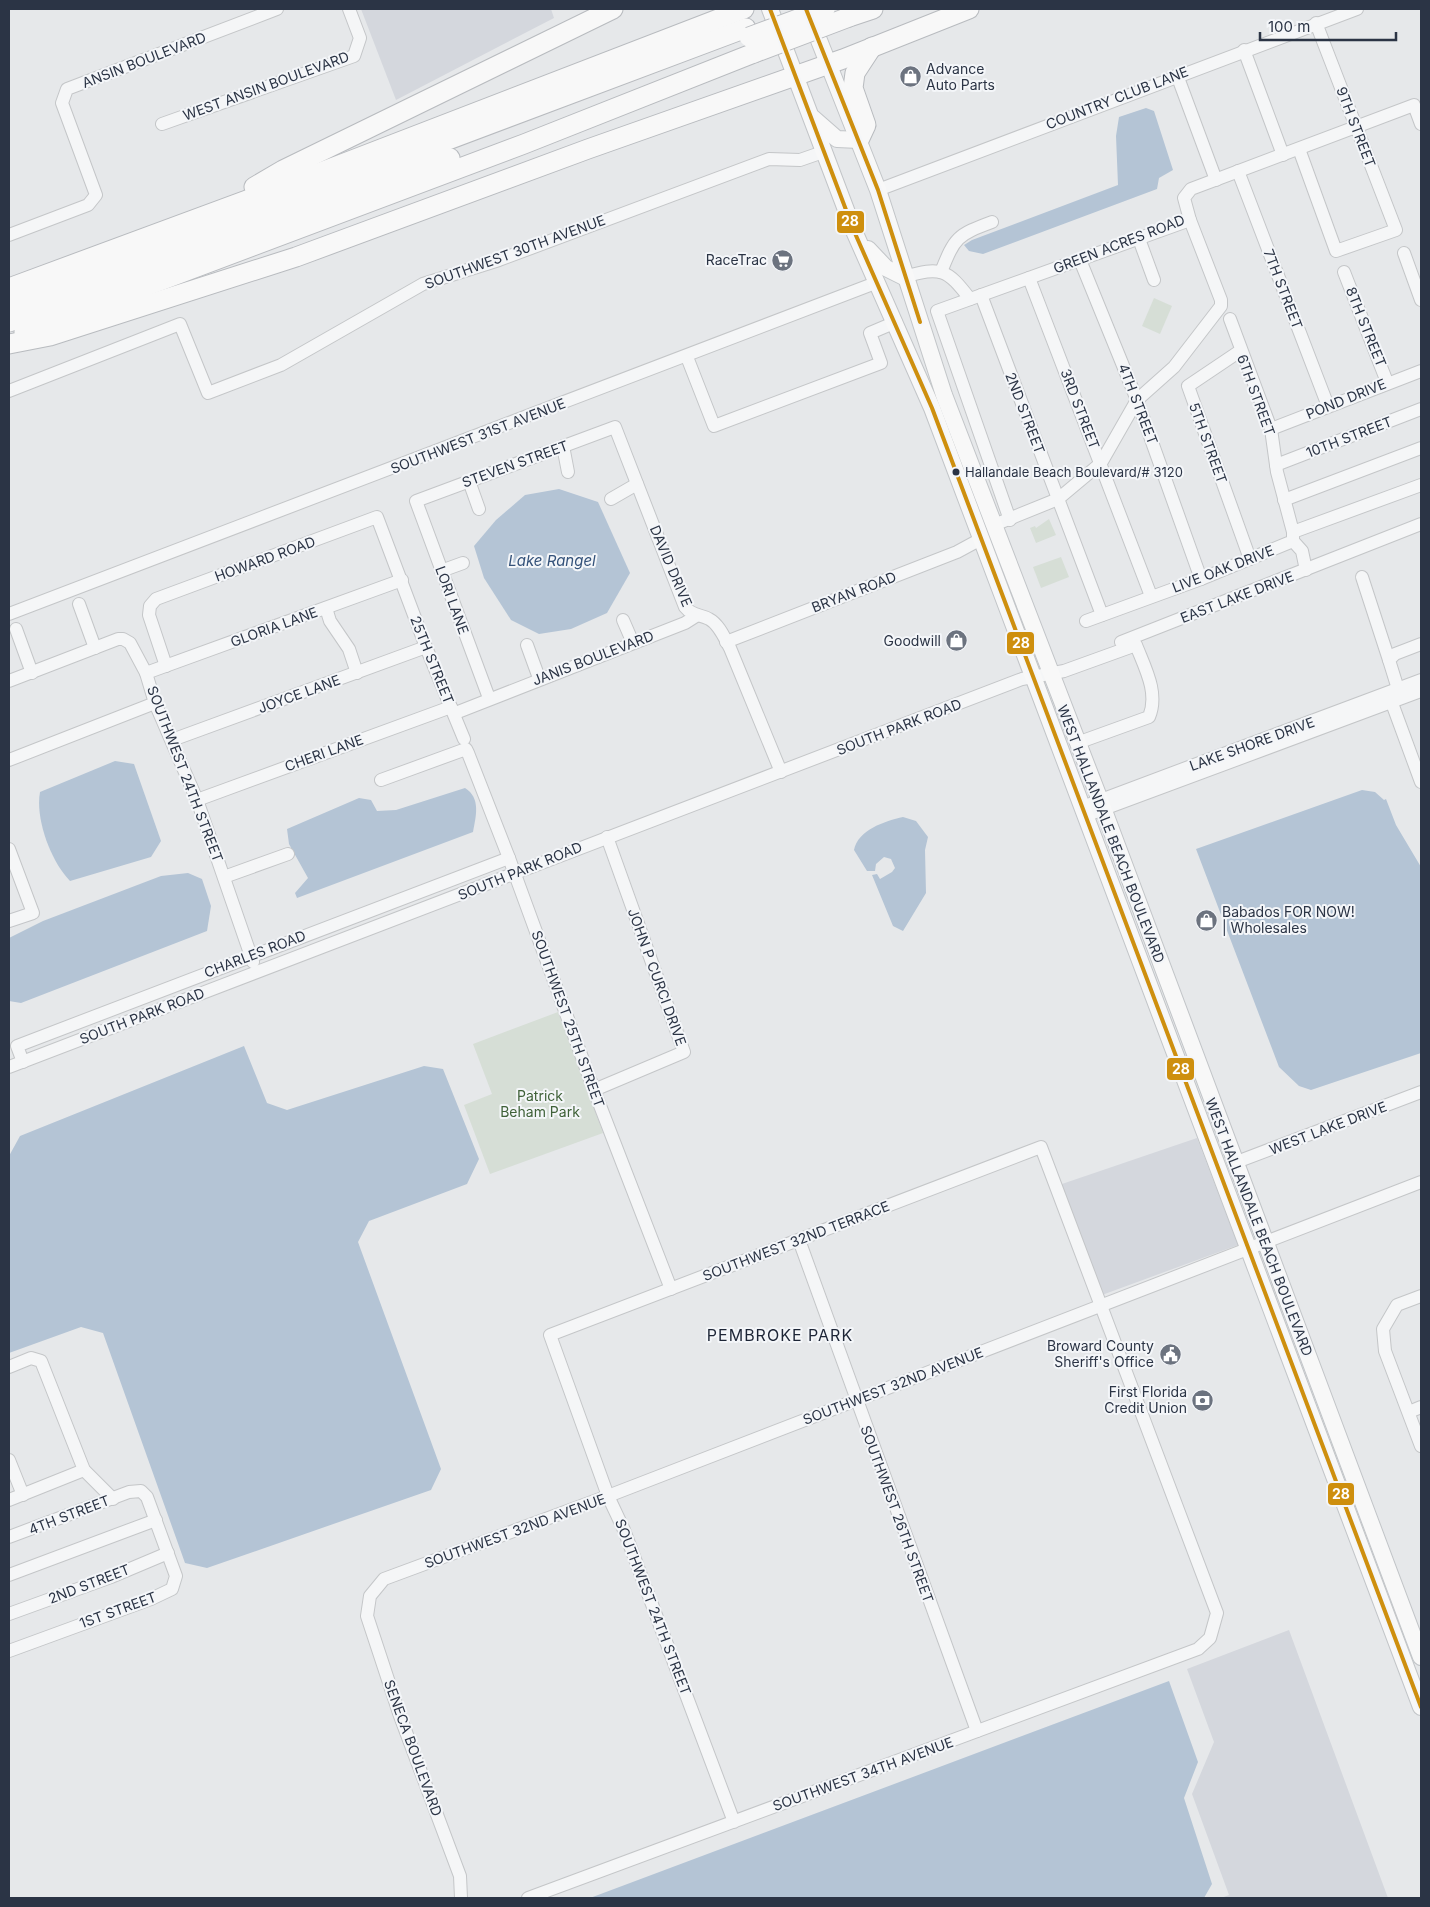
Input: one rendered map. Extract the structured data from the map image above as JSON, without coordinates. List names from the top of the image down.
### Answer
{
  "streets": {
    "main road": ["WEST HALLANDALE BEACH BOULEVARD"],
    "street": [
      "ANSIN BOULEVARD",
      "WEST ANSIN BOULEVARD",
      "COUNTRY CLUB LANE",
      "9TH STREET",
      "GREEN ACRES ROAD",
      "SOUTHWEST 30TH AVENUE",
      "7TH STREET",
      "8TH STREET",
      "6TH STREET",
      "POND DRIVE",
      "4TH STREET",
      "3RD STREET",
      "2ND STREET",
      "SOUTHWEST 31ST AVENUE",
      "10TH STREET",
      "5TH STREET",
      "STEVEN STREET",
      "HOWARD ROAD",
      "DAVID DRIVE",
      "LIVE OAK DRIVE",
      "BRYAN ROAD",
      "EAST LAKE DRIVE",
      "LORI LANE",
      "GLORIA LANE",
      "JANIS BOULEVARD",
      "25TH STREET",
      "JOYCE LANE",
      "SOUTH PARK ROAD",
      "LAKE SHORE DRIVE",
      "CHERI LANE",
      "SOUTHWEST 24TH STREET",
      "CHARLES ROAD",
      "JOHN P CURCI DRIVE",
      "SOUTHWEST 25TH STREET",
      "WEST LAKE DRIVE",
      "SOUTHWEST 32ND TERRACE",
      "SOUTHWEST 32ND AVENUE",
      "SOUTHWEST 26TH STREET",
      "1ST STREET",
      "SENECA BOULEVARD",
      "SOUTHWEST 34TH AVENUE"
    ]
  },
  "crossings": [
    ["COUNTRY CLUB LANE", "9TH STREET"],
    ["COUNTRY CLUB LANE", "WEST HALLANDALE BEACH BOULEVARD"],
    ["9TH STREET", "GREEN ACRES ROAD"],
    ["GREEN ACRES ROAD", "7TH STREET"],
    ["GREEN ACRES ROAD", "4TH STREET"],
    ["GREEN ACRES ROAD", "3RD STREET"],
    ["GREEN ACRES ROAD", "2ND STREET"],
    ["SOUTHWEST 30TH AVENUE", "WEST HALLANDALE BEACH BOULEVARD"],
    ["7TH STREET", "POND DRIVE"],
    ["8TH STREET", "POND DRIVE"],
    ["6TH STREET", "POND DRIVE"],
    ["6TH STREET", "10TH STREET"],
    ["6TH STREET", "5TH STREET"],
    ["4TH STREET", "LIVE OAK DRIVE"],
    ["4TH STREET", "1ST STREET"],
    ["3RD STREET", "LIVE OAK DRIVE"],
    ["2ND STREET", "LIVE OAK DRIVE"],
    ["2ND STREET", "1ST STREET"],
    ["SOUTHWEST 31ST AVENUE", "WEST HALLANDALE BEACH BOULEVARD"],
    ["5TH STREET", "LIVE OAK DRIVE"],
    ["STEVEN STREET", "DAVID DRIVE"],
    ["STEVEN STREET", "LORI LANE"],
    ["HOWARD ROAD", "GLORIA LANE"],
    ["HOWARD ROAD", "25TH STREET"],
    ["DAVID DRIVE", "BRYAN ROAD"],
    ["DAVID DRIVE", "JANIS BOULEVARD"],
    ["DAVID DRIVE", "SOUTH PARK ROAD"],
    ["BRYAN ROAD", "WEST HALLANDALE BEACH BOULEVARD"],
    ["EAST LAKE DRIVE", "WEST HALLANDALE BEACH BOULEVARD"],
    ["LORI LANE", "JANIS BOULEVARD"],
    ["LORI LANE", "CHERI LANE"],
    ["GLORIA LANE", "25TH STREET"],
    ["GLORIA LANE", "SOUTHWEST 24TH STREET"],
    ["JANIS BOULEVARD", "CHERI LANE"],
    ["25TH STREET", "JOYCE LANE"],
    ["25TH STREET", "CHERI LANE"],
    ["25TH STREET", "SOUTHWEST 25TH STREET"],
    ["JOYCE LANE", "SOUTHWEST 24TH STREET"],
    ["SOUTH PARK ROAD", "SOUTHWEST 24TH STREET"],
    ["SOUTH PARK ROAD", "WEST HALLANDALE BEACH BOULEVARD"],
    ["SOUTH PARK ROAD", "CHARLES ROAD"],
    ["SOUTH PARK ROAD", "JOHN P CURCI DRIVE"],
    ["SOUTH PARK ROAD", "SOUTHWEST 25TH STREET"],
    ["LAKE SHORE DRIVE", "WEST HALLANDALE BEACH BOULEVARD"],
    ["CHERI LANE", "SOUTHWEST 24TH STREET"],
    ["SOUTHWEST 24TH STREET", "CHARLES ROAD"],
    ["SOUTHWEST 24TH STREET", "SOUTHWEST 32ND TERRACE"],
    ["SOUTHWEST 24TH STREET", "SOUTHWEST 32ND AVENUE"],
    ["SOUTHWEST 24TH STREET", "SOUTHWEST 34TH AVENUE"],
    ["WEST HALLANDALE BEACH BOULEVARD", "WEST LAKE DRIVE"],
    ["WEST HALLANDALE BEACH BOULEVARD", "SOUTHWEST 32ND AVENUE"],
    ["CHARLES ROAD", "SOUTHWEST 25TH STREET"],
    ["JOHN P CURCI DRIVE", "SOUTHWEST 25TH STREET"],
    ["SOUTHWEST 25TH STREET", "SOUTHWEST 32ND TERRACE"],
    ["SOUTHWEST 32ND TERRACE", "SOUTHWEST 32ND AVENUE"],
    ["SOUTHWEST 32ND TERRACE", "SOUTHWEST 26TH STREET"],
    ["SOUTHWEST 32ND TERRACE", "SOUTHWEST 34TH AVENUE"],
    ["SOUTHWEST 32ND AVENUE", "SOUTHWEST 26TH STREET"],
    ["SOUTHWEST 32ND AVENUE", "SENECA BOULEVARD"],
    ["SOUTHWEST 32ND AVENUE", "SOUTHWEST 34TH AVENUE"],
    ["SOUTHWEST 26TH STREET", "SOUTHWEST 34TH AVENUE"]
  ],
  "districts": ["PEMBROKE PARK"],
  "water": ["Lake Rangel"],
  "parks": ["Patrick Beham Park"],
  "places": {
    "shop": ["Advance Auto Parts", "Goodwill", "Babados FOR NOW! | Wholesales"],
    "supermarket": ["RaceTrac"],
    "other": ["Hallandale Beach Boulevard/# 3120"],
    "public building": ["Broward County Sheriff's Office"],
    "bank": ["First Florida Credit Union"]
  },
  "lines": ["transit line 28"],
  "scale_bar": "100 m"
}
